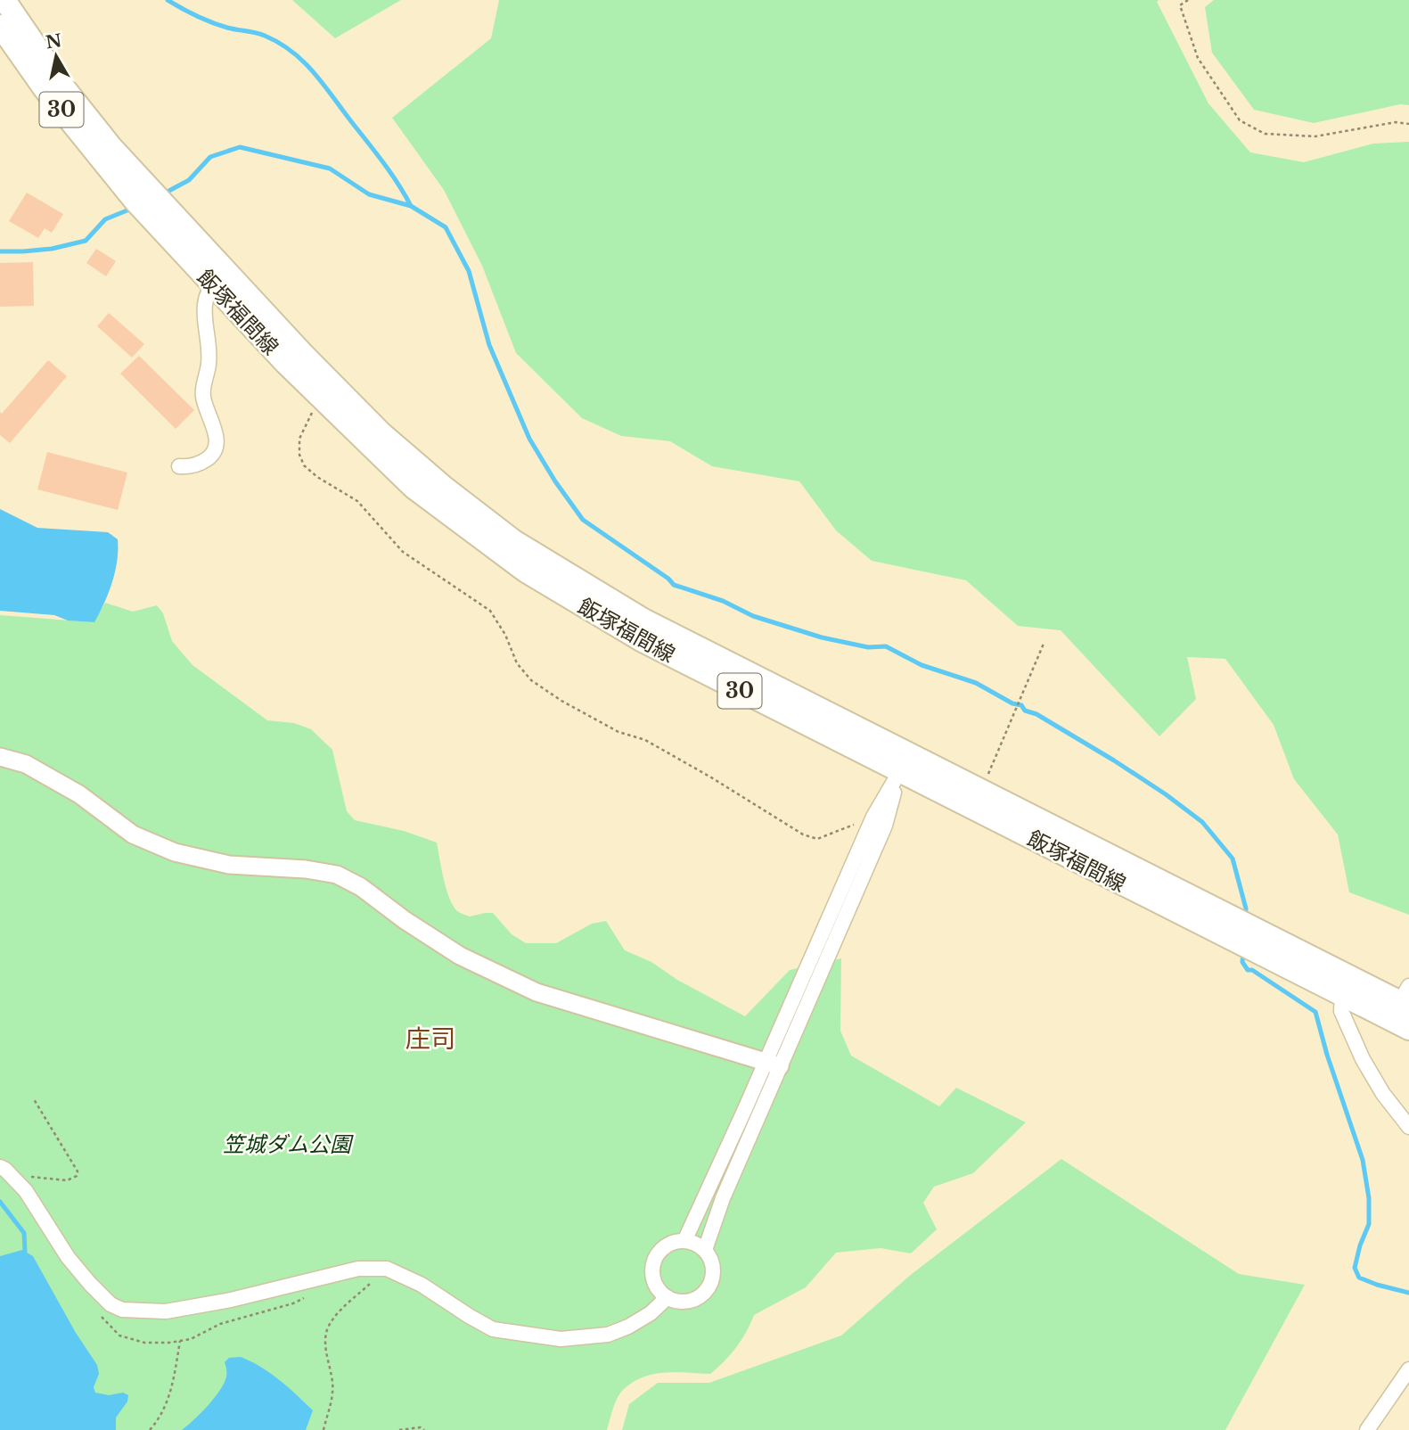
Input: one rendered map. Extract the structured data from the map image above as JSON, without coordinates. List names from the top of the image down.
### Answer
{
  "streets": {
    "main road": ["30", "飯塚福間線"]
  },
  "districts": ["庄司"],
  "parks": ["笠城ダム公園"],
  "north": "top"
}
